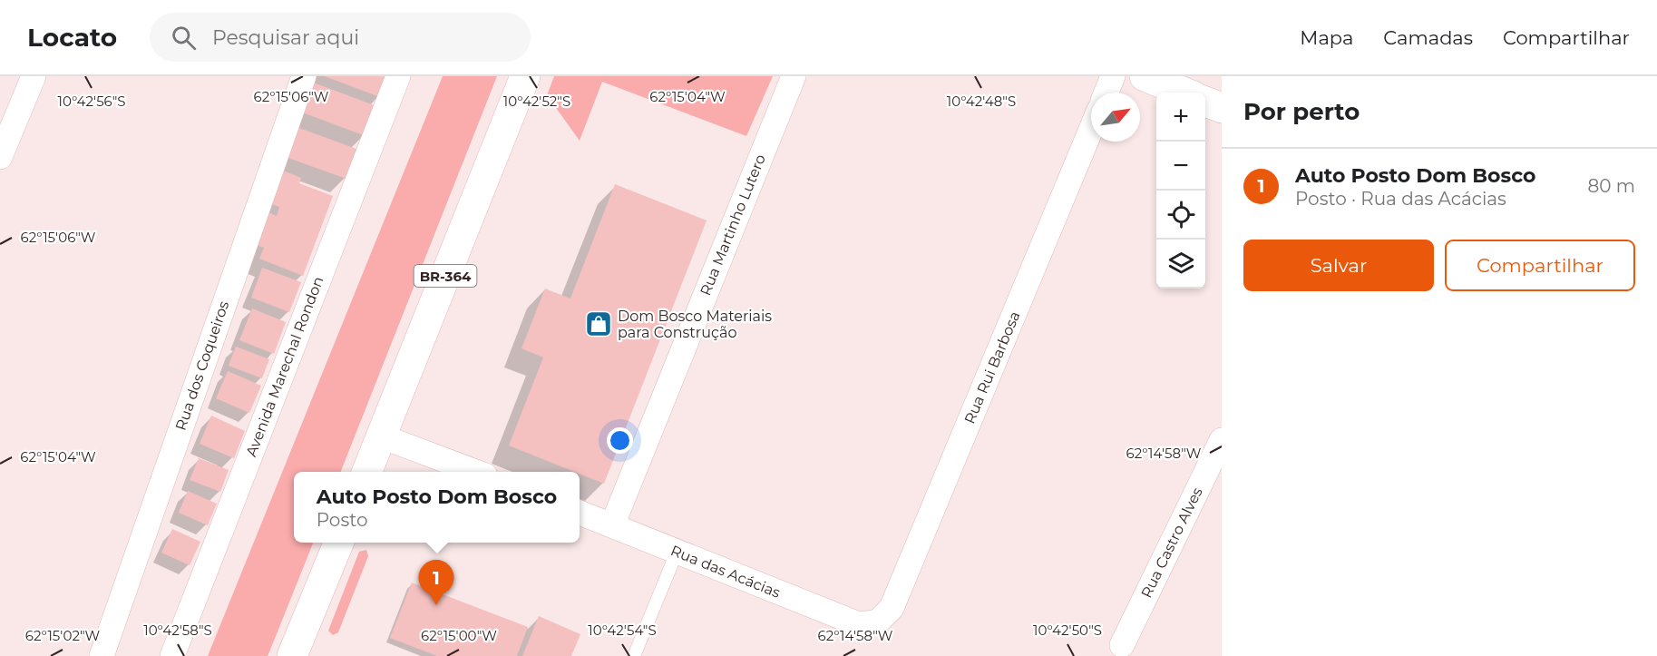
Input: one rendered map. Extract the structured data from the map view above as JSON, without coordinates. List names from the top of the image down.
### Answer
{
  "streets": {
    "main road": ["BR-364"],
    "street": [
      "Rua Martinho Lutero",
      "Rua dos Coqueiros",
      "Avenida Marechal Rondon",
      "Rua Rui Barbosa",
      "Rua Castro Alves",
      "Rua das Acácias"
    ]
  },
  "crossings": [
    ["Rua Martinho Lutero", "Rua das Acácias"],
    ["Rua Rui Barbosa", "Rua das Acácias"]
  ],
  "places": {
    "shop": ["Dom Bosco Materiais para Construção"]
  },
  "north": "top right",
  "page": {
    "header": "Locato",
    "search": "Pesquisar aqui",
    "nav": ["Mapa", "Camadas", "Compartilhar"],
    "heading": "Por perto",
    "map_buttons": ["+", "−"],
    "list": [
      {
        "mark": "1",
        "name": "Auto Posto Dom Bosco",
        "note": "Posto · Rua das Acácias",
        "value": "80 m"
      }
    ],
    "buttons": ["Salvar", "Compartilhar"],
    "popup": ["Auto Posto Dom Bosco", "Posto"],
    "pins": "1"
  },
  "coordinates": [
    "62°15'06\"W",
    "62°15'04\"W",
    "10°42'56\"S",
    "10°42'52\"S",
    "10°42'48\"S",
    "62°14'58\"W",
    "10°42'58\"S",
    "10°42'54\"S",
    "10°42'50\"S",
    "62°15'02\"W",
    "62°15'00\"W"
  ]
}
